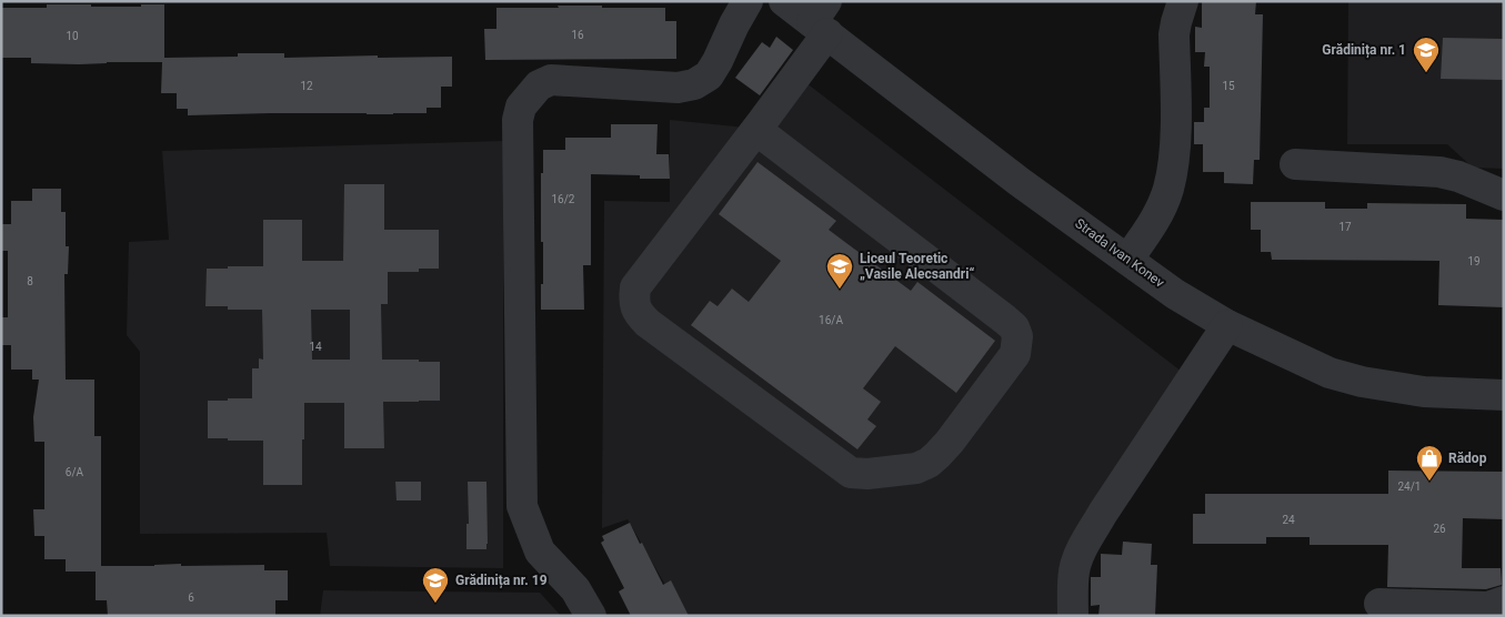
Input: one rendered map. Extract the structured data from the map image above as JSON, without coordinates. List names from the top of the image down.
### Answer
{
  "streets": {
    "street": ["Strada Ivan Konev"]
  },
  "places": {
    "school or university": ["Grădinița nr. 1", "Liceul Teoretic „Vasile Alecsandri“", "Grădinița nr. 19"],
    "shop": ["Rădop"]
  },
  "house_numbers": [
    "16",
    "10",
    "12",
    "15",
    "16/2",
    "17",
    "19",
    "8",
    "16/A",
    "14",
    "6/A",
    "24/1",
    "24",
    "26",
    "6"
  ]
}
